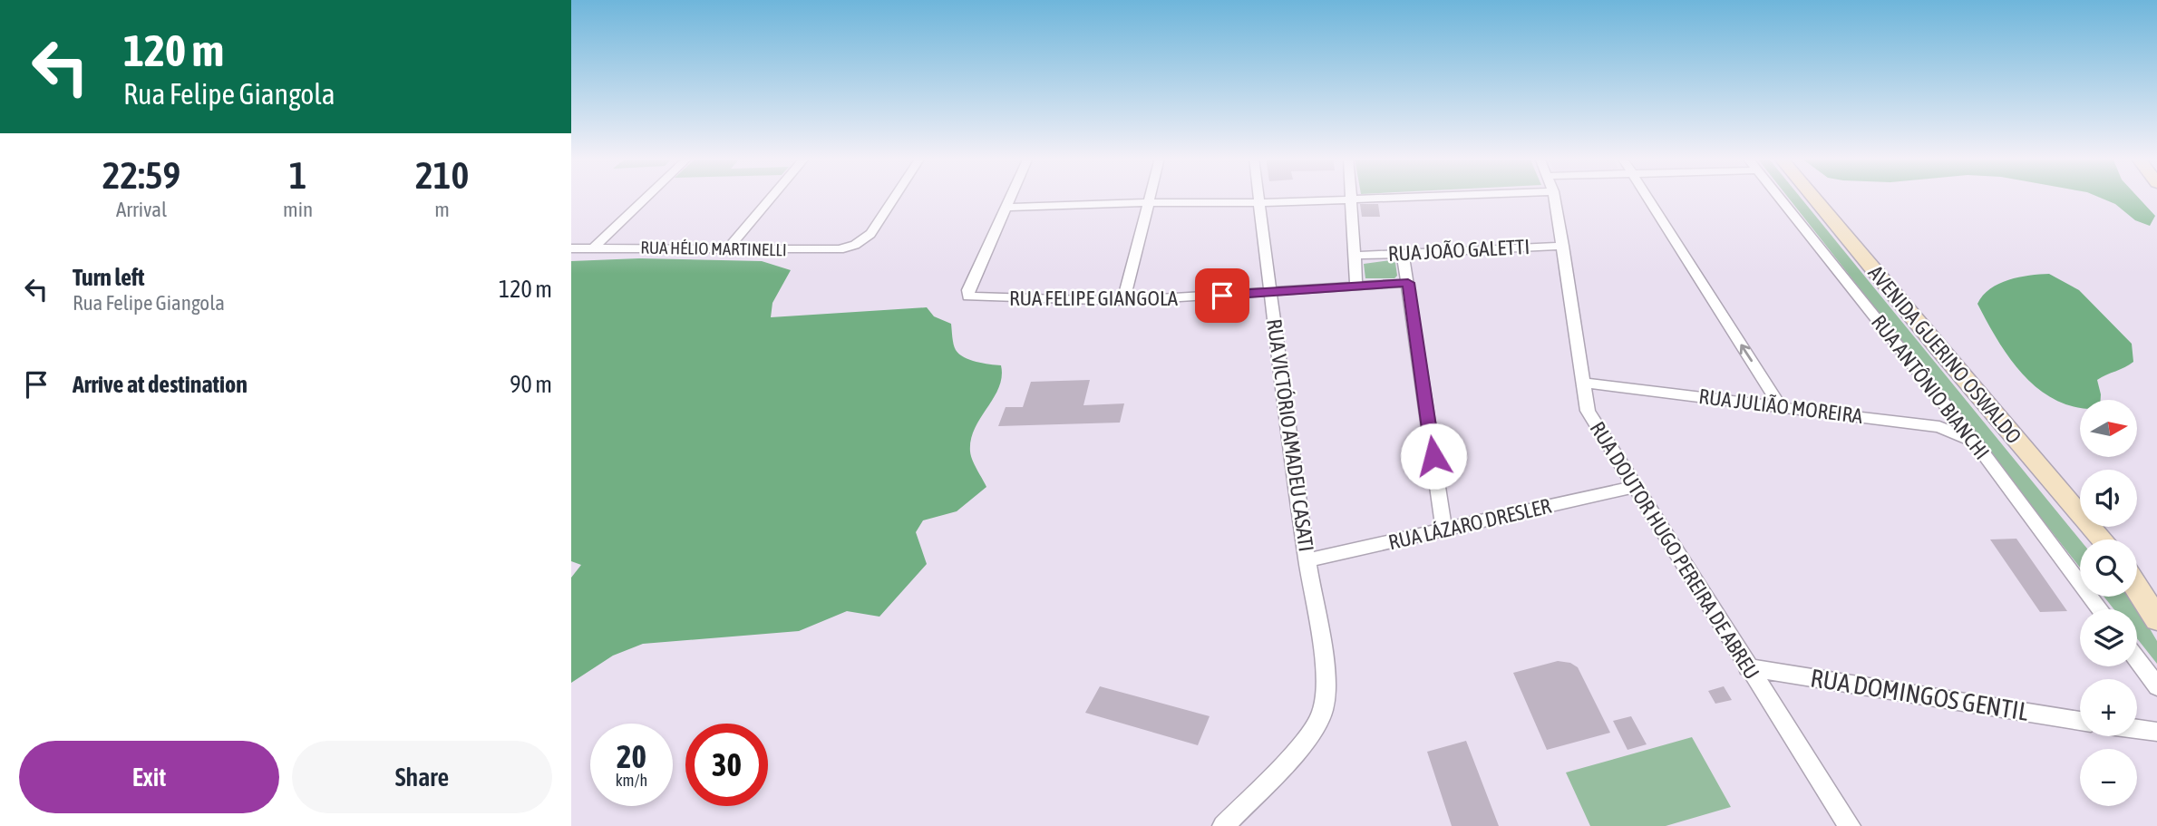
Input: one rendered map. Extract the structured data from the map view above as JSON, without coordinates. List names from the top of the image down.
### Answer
{
  "streets": {
    "street": [
      "RUA HÉLIO MARTINELLI",
      "RUA JOÃO GALETTI",
      "RUA FELIPE GIANGOLA",
      "AVENIDA GUERINO OSWALDO",
      "RUA ANTÔNIO BIANCHI",
      "RUA JULIÃO MOREIRA",
      "RUA VICTÓRIO AMADEU CASATI",
      "RUA LÁZARO DRESLER",
      "RUA DOUTOR HUGO PEREIRA DE ABREU",
      "RUA DOMINGOS GENTIL"
    ]
  },
  "crossings": [
    ["RUA JOÃO GALETTI", "RUA DOUTOR HUGO PEREIRA DE ABREU"],
    ["RUA FELIPE GIANGOLA", "RUA VICTÓRIO AMADEU CASATI"],
    ["RUA ANTÔNIO BIANCHI", "RUA JULIÃO MOREIRA"],
    ["RUA JULIÃO MOREIRA", "RUA DOUTOR HUGO PEREIRA DE ABREU"],
    ["RUA VICTÓRIO AMADEU CASATI", "RUA LÁZARO DRESLER"],
    ["RUA LÁZARO DRESLER", "RUA DOUTOR HUGO PEREIRA DE ABREU"],
    ["RUA DOUTOR HUGO PEREIRA DE ABREU", "RUA DOMINGOS GENTIL"]
  ],
  "north": "right",
  "page": {
    "turn": ["120 m", "Rua Felipe Giangola"],
    "eta": [
      "22:59",
      "Arrival",
      "1",
      "min",
      "210",
      "m"
    ],
    "list": [
      {
        "name": "Turn left",
        "note": "Rua Felipe Giangola",
        "value": "120 m"
      },
      {
        "name": "Arrive at destination",
        "value": "90 m"
      }
    ],
    "map_buttons": ["+", "−"],
    "speed": "20 km/h",
    "limit": "30",
    "buttons": ["Exit", "Share"]
  }
}
